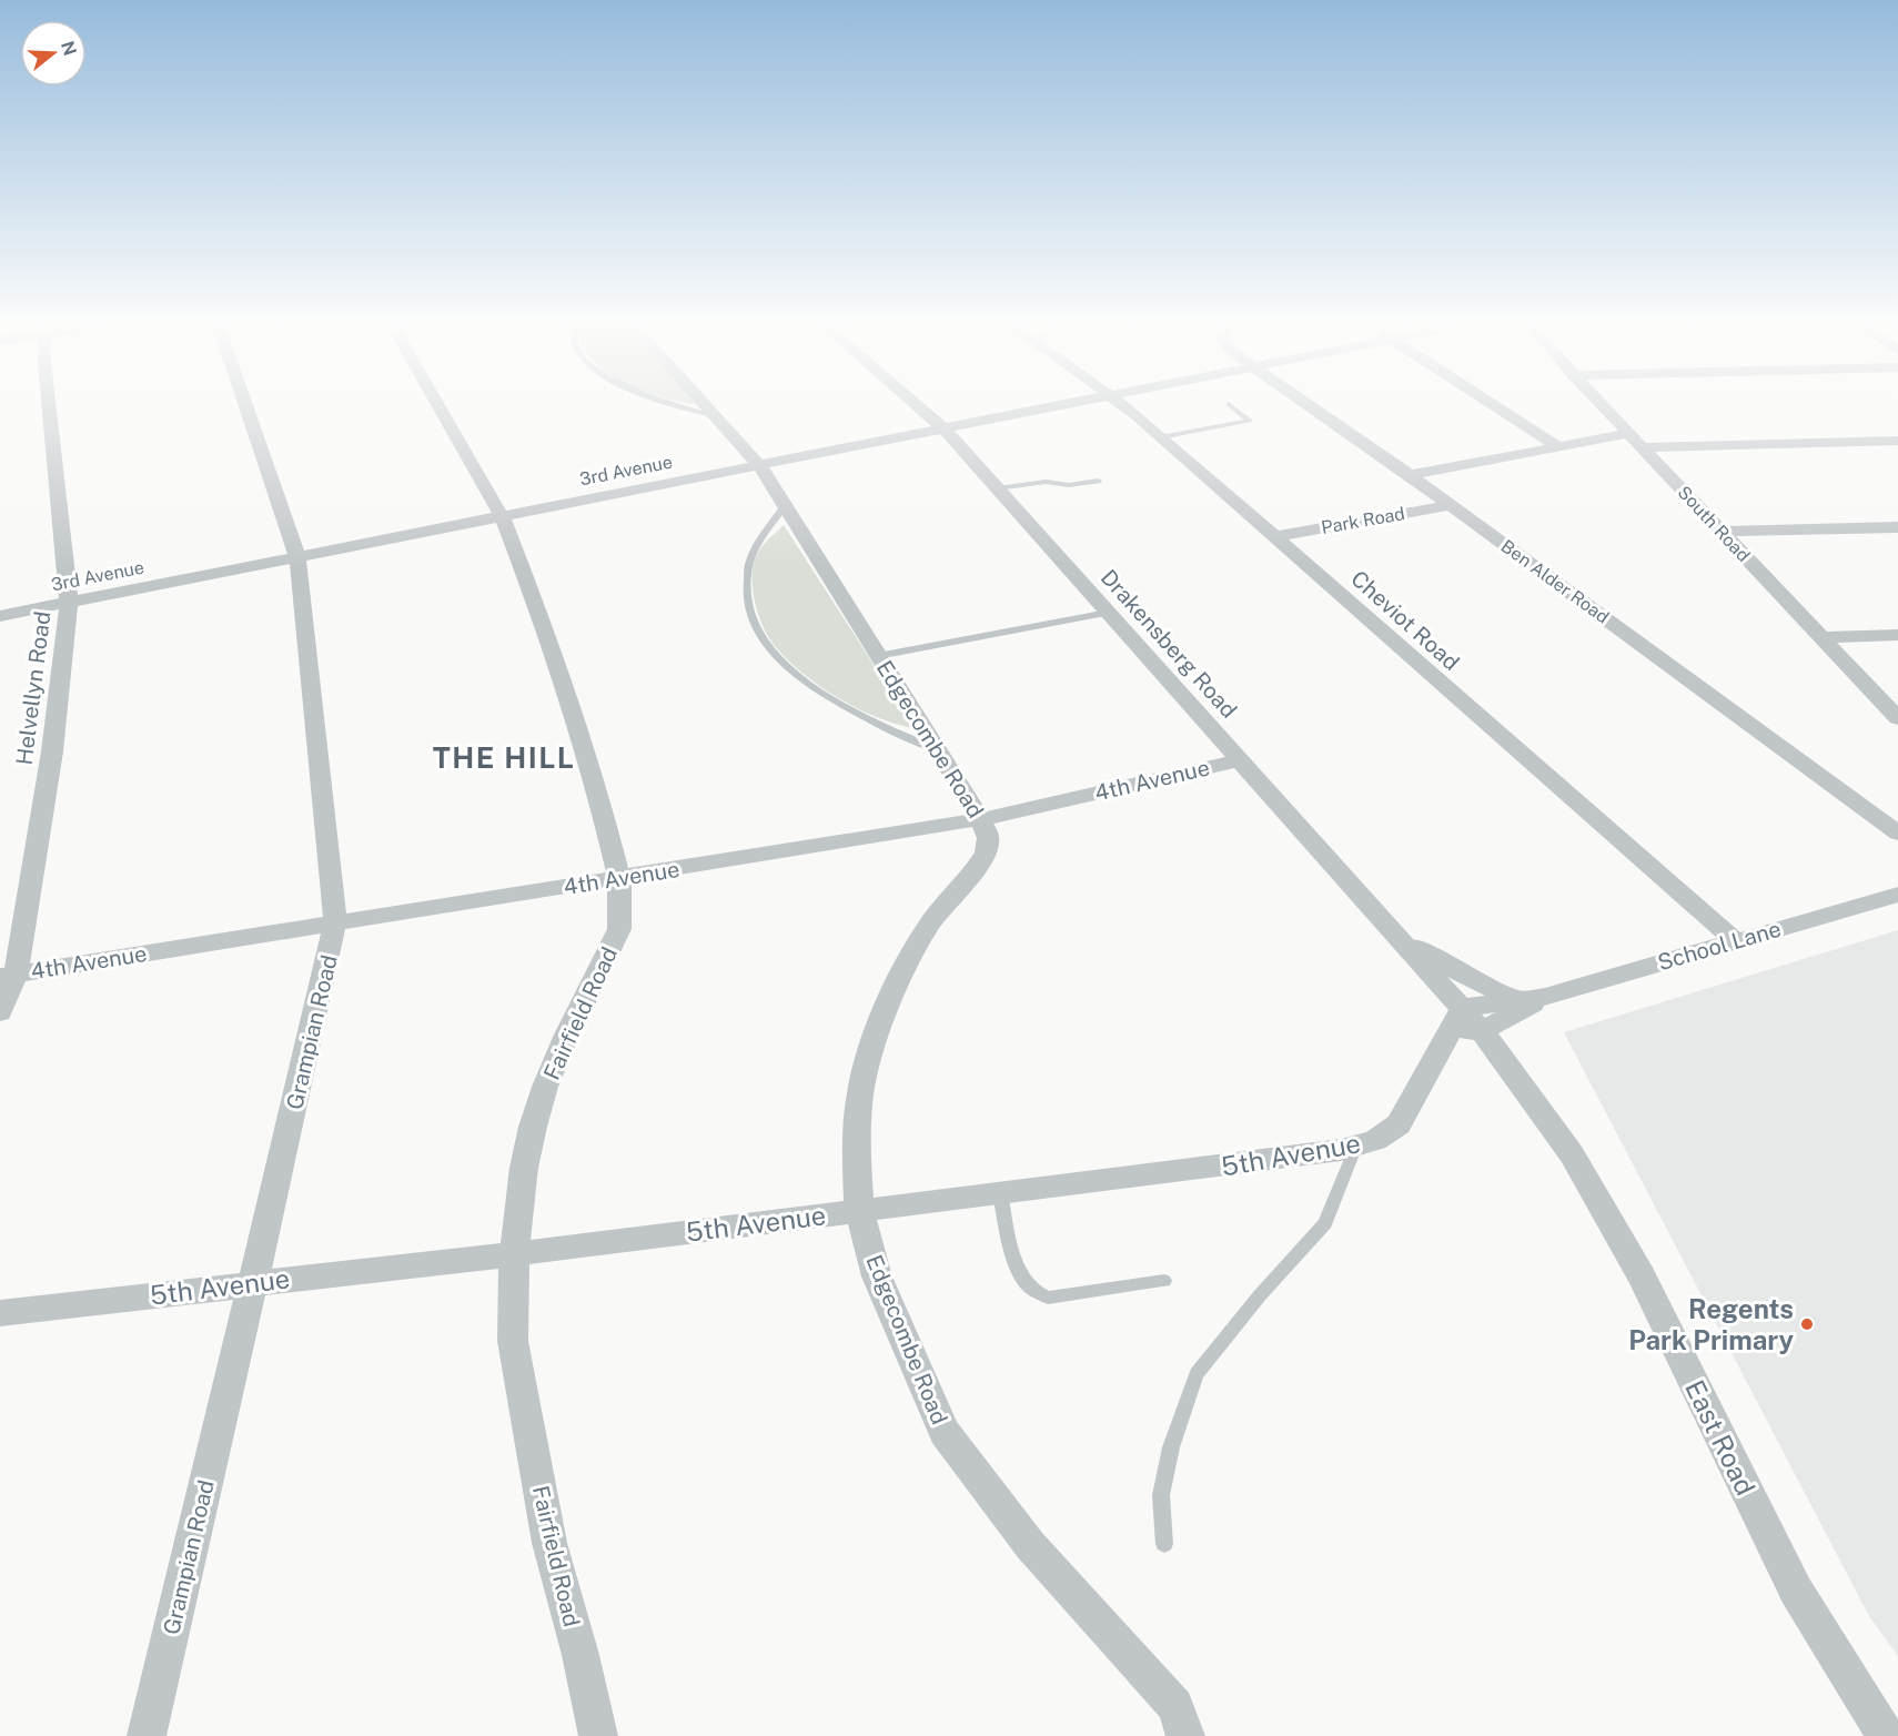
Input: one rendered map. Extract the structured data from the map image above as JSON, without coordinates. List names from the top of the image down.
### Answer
{
  "streets": {
    "street": [
      "3rd Avenue",
      "Park Road",
      "South Road",
      "Ben Alder Road",
      "Cheviot Road",
      "Drakensberg Road",
      "Helvellyn Road",
      "Edgecombe Road",
      "4th Avenue",
      "School Lane",
      "Fairfield Road",
      "Grampian Road",
      "5th Avenue",
      "East Road"
    ]
  },
  "crossings": [
    ["3rd Avenue", "Drakensberg Road"],
    ["3rd Avenue", "Helvellyn Road"],
    ["3rd Avenue", "Edgecombe Road"],
    ["3rd Avenue", "Fairfield Road"],
    ["3rd Avenue", "Grampian Road"],
    ["Park Road", "Ben Alder Road"],
    ["Park Road", "Cheviot Road"],
    ["Cheviot Road", "School Lane"],
    ["Drakensberg Road", "4th Avenue"],
    ["Drakensberg Road", "School Lane"],
    ["Drakensberg Road", "5th Avenue"],
    ["Drakensberg Road", "East Road"],
    ["Helvellyn Road", "4th Avenue"],
    ["Edgecombe Road", "4th Avenue"],
    ["Edgecombe Road", "5th Avenue"],
    ["4th Avenue", "Fairfield Road"],
    ["4th Avenue", "Grampian Road"],
    ["School Lane", "5th Avenue"],
    ["School Lane", "East Road"],
    ["Fairfield Road", "5th Avenue"],
    ["Grampian Road", "5th Avenue"],
    ["5th Avenue", "East Road"]
  ],
  "districts": ["THE HILL"],
  "places": ["Regents Park Primary"],
  "north": "right"
}
